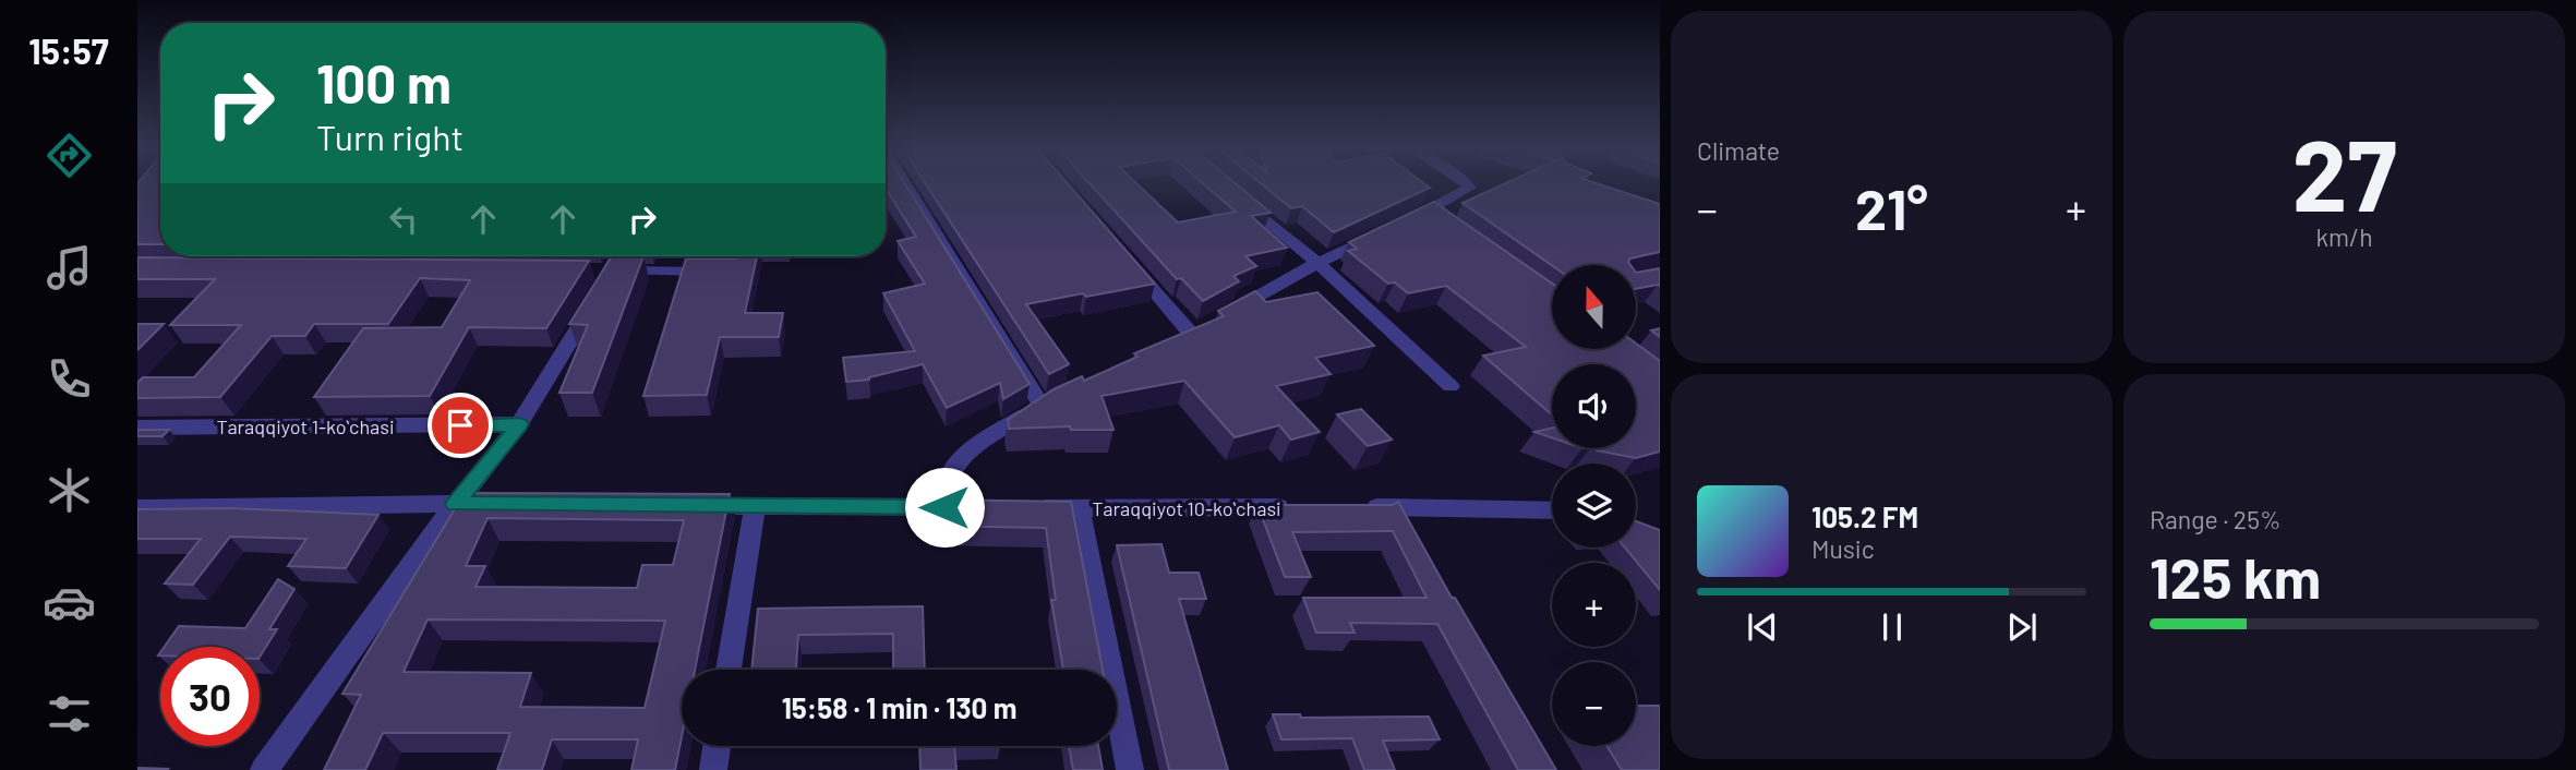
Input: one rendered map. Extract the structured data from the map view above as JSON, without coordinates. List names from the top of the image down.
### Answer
{
  "streets": {
    "street": ["Taraqqiyot 1-koʻchasi", "Taraqqiyot 10-koʻchasi"]
  },
  "north": "top",
  "page": {
    "tabs": "15:57",
    "tile": [
      "Climate",
      ["27", "km/h"],
      ["Range · 25%", "125 km"]
    ],
    "turn": ["100 m", "Turn right"],
    "heat": ["−", "21°", "+"],
    "map_buttons": ["+", "−"],
    "song": ["105.2 FM", "Music"],
    "limit": "30",
    "trip": "15:58 · 1 min · 130 m"
  }
}
